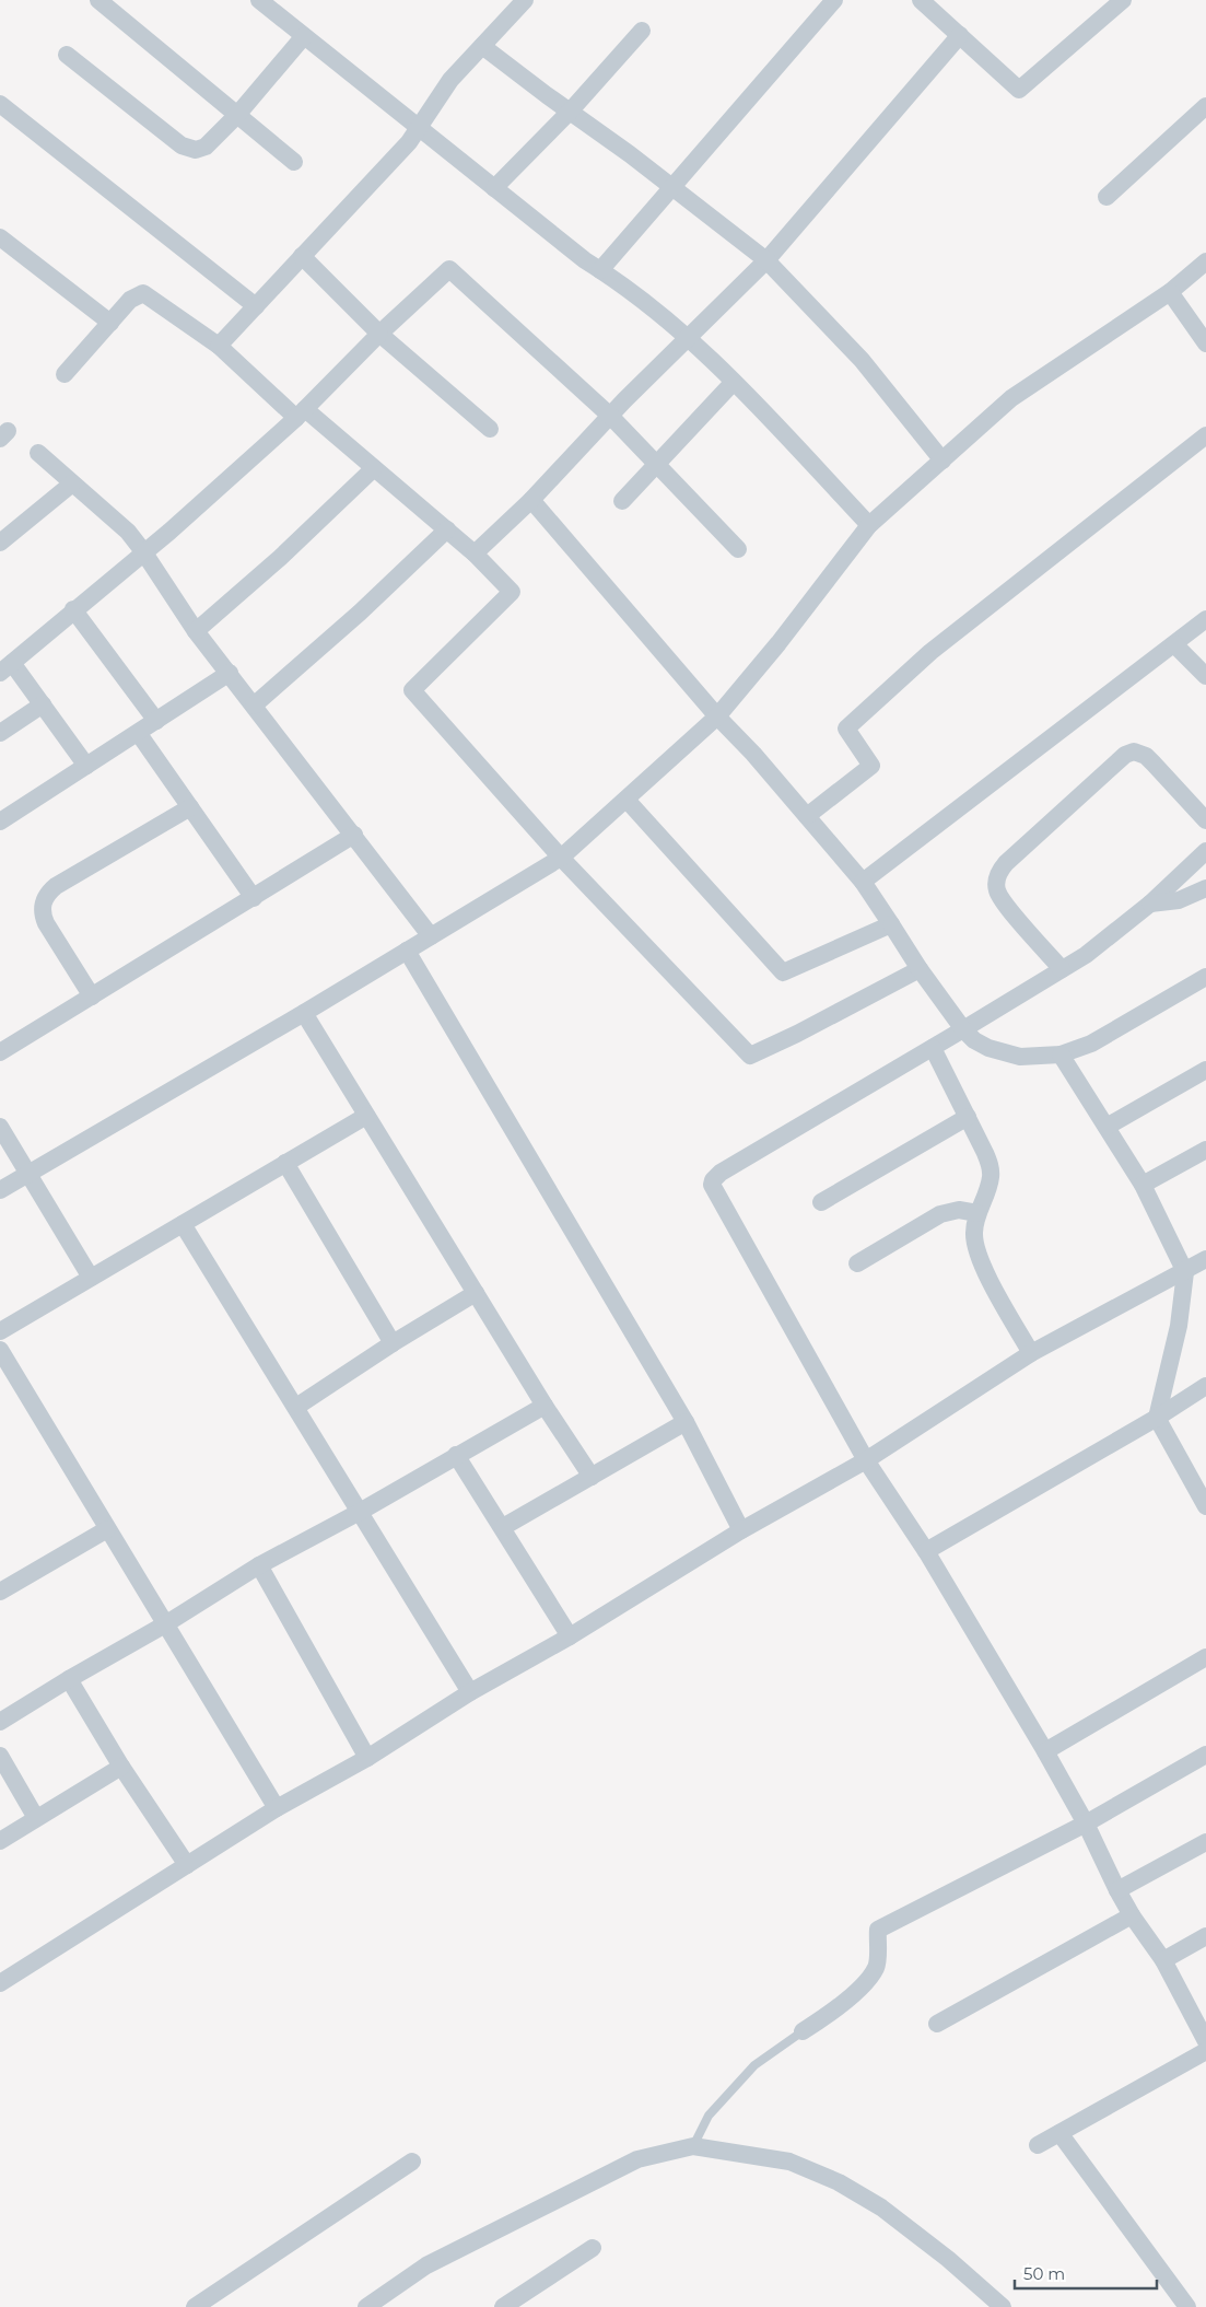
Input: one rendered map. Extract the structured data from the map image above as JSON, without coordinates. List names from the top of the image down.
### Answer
{
  "scale_bar": "50 m"
}
